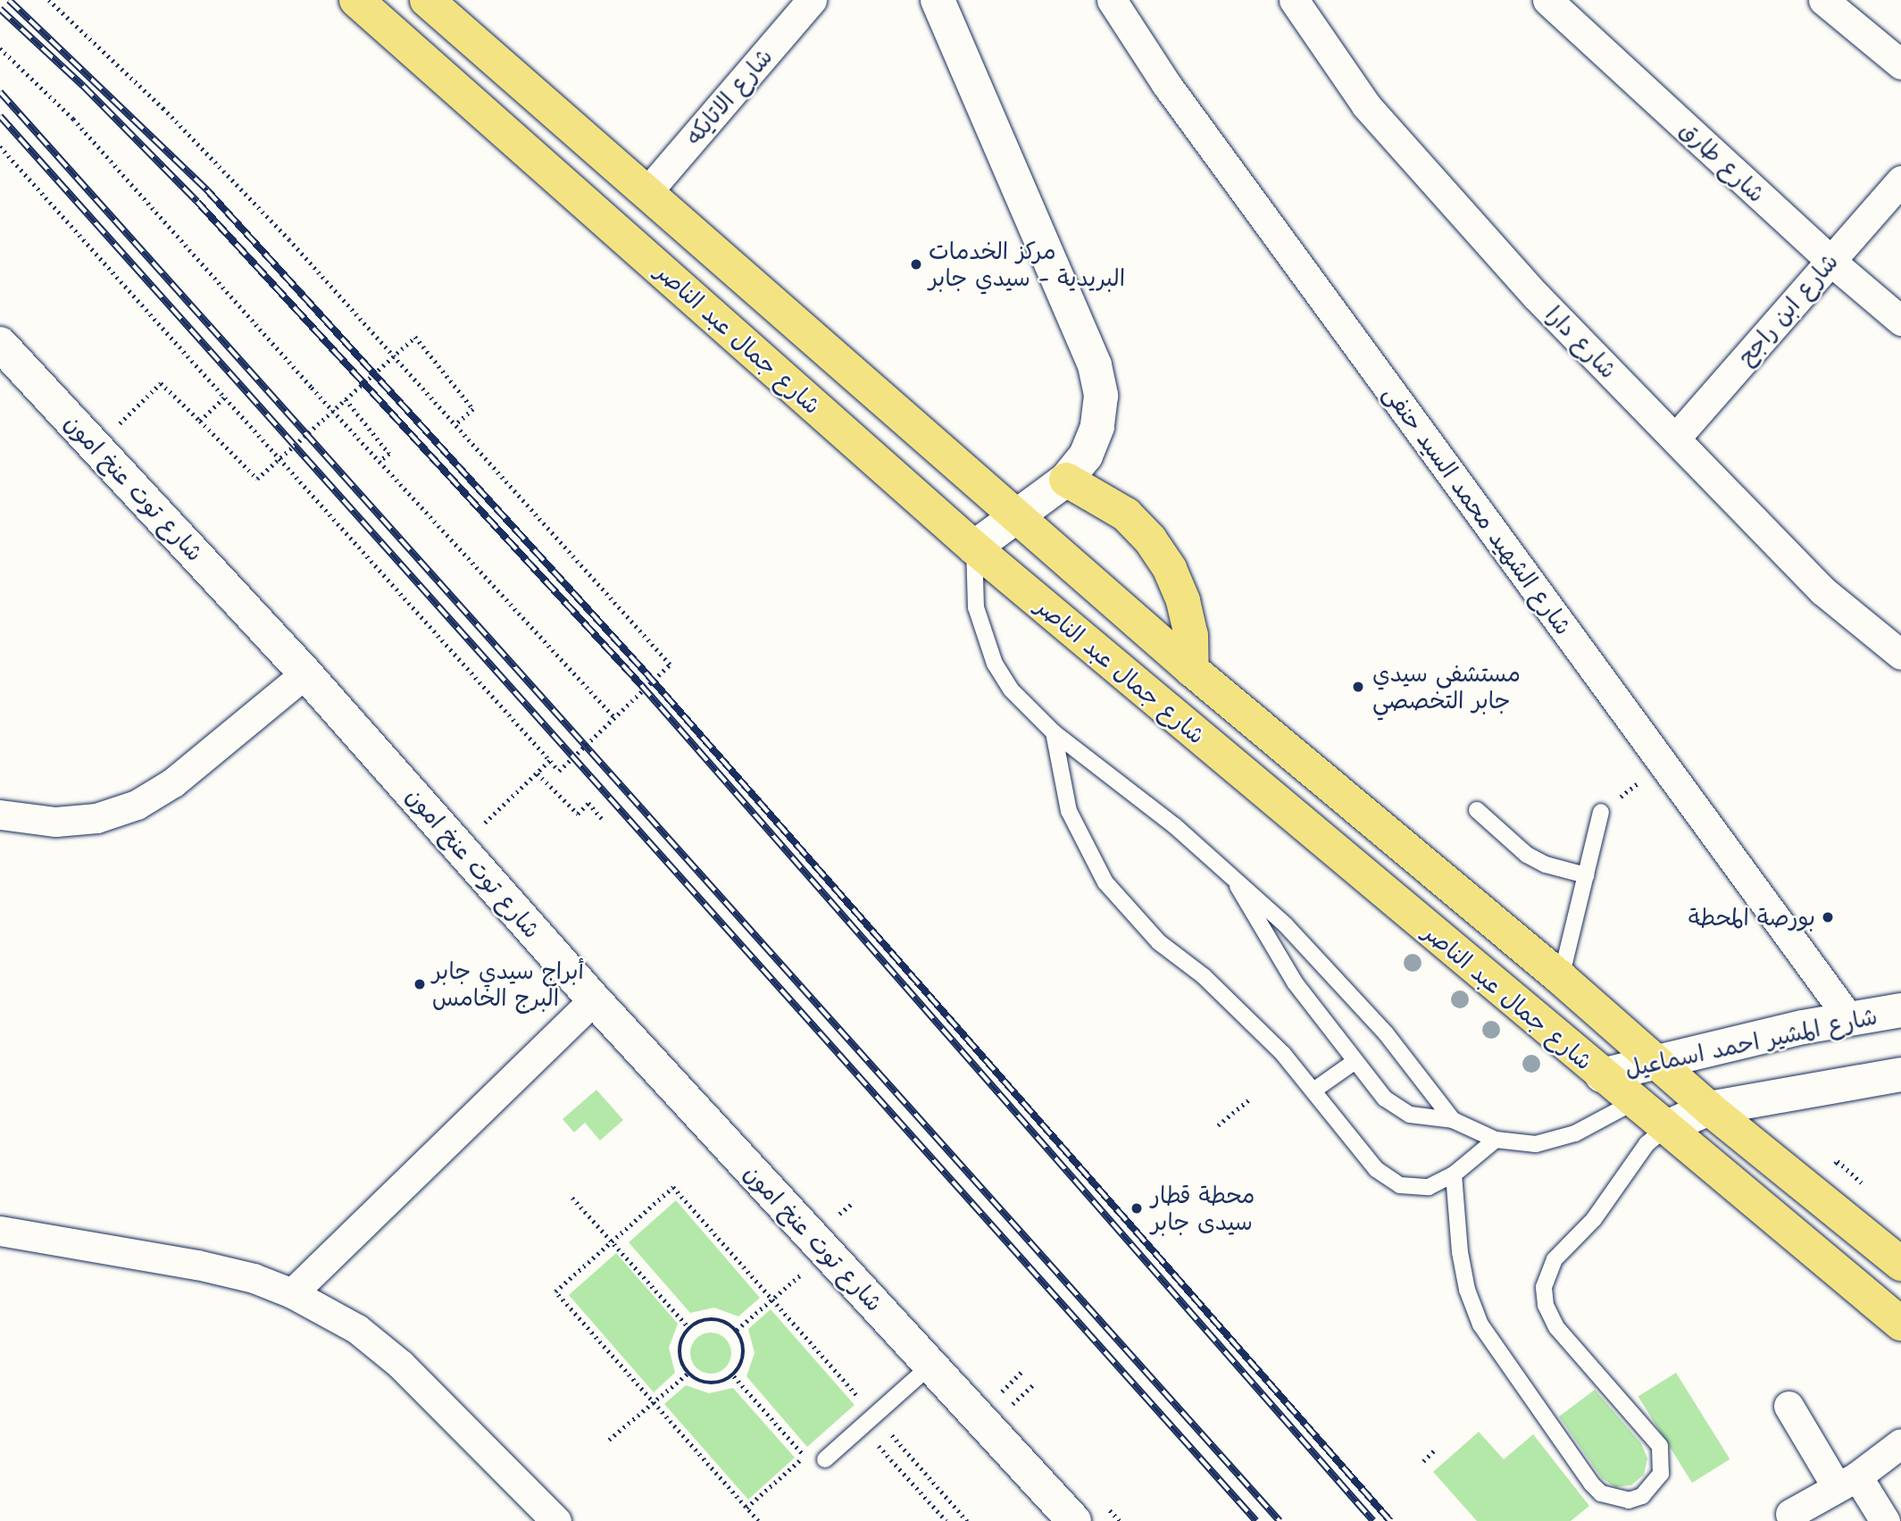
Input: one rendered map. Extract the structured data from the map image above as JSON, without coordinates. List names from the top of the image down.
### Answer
{
  "streets": {
    "main road": ["شارع جمال عبد الناصر", "شارع توت عنخ امون", "شارع المشير احمد اسماعيل"],
    "street": [
      "شارع الاتايكه",
      "شارع طارق",
      "شارع ابن راجح",
      "شارع دارا",
      "شارع الشهيد محمد السيد حنفى"
    ]
  },
  "crossings": [
    ["شارع الاتايكه", "شارع جمال عبد الناصر"],
    ["شارع طارق", "شارع ابن راجح"],
    ["شارع ابن راجح", "شارع دارا"],
    ["شارع جمال عبد الناصر", "شارع المشير احمد اسماعيل"],
    ["شارع الشهيد محمد السيد حنفى", "شارع المشير احمد اسماعيل"]
  ],
  "places": [
    "مركز الخدمات البريدية - سيدي جابر",
    "مستشفى سيدي جابر التخصصي",
    "بورصة المحطة",
    "أبراج سيدي جابر البرج الخامس",
    "محطة قطار سيدى جابر"
  ]
}
